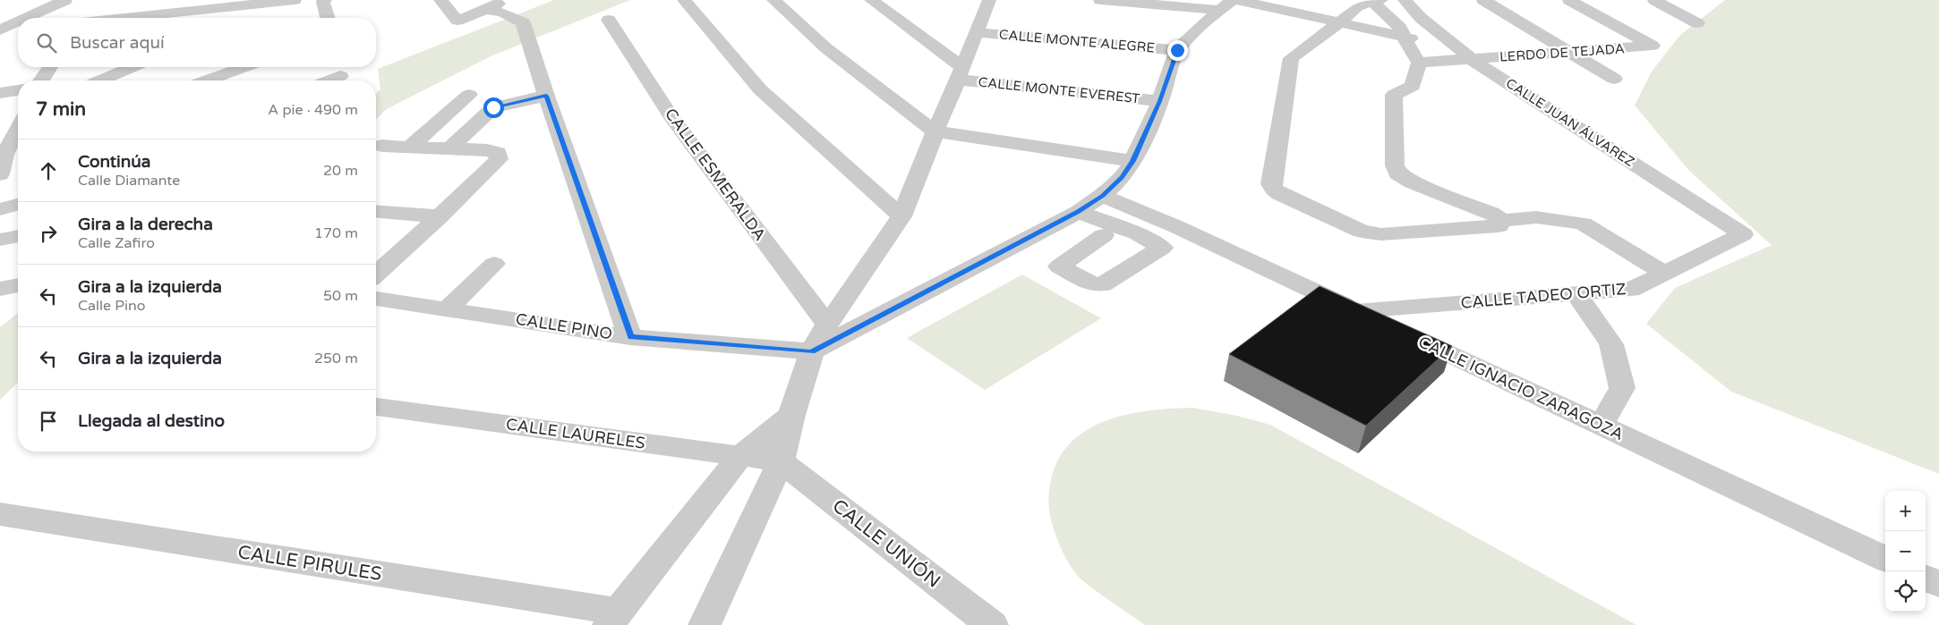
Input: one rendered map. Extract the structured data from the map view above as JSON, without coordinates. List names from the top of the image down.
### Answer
{
  "streets": {
    "street": [
      "CALLE MONTE ALEGRE",
      "LERDO DE TEJADA",
      "CALLE MONTE EVEREST",
      "CALLE JUAN ÁLVAREZ",
      "CALLE ESMERALDA",
      "CALLE TADEO ORTIZ",
      "CALLE PINO",
      "CALLE IGNACIO ZARAGOZA",
      "CALLE LAURELES",
      "CALLE UNIÓN",
      "CALLE PIRULES"
    ]
  },
  "crossings": [
    ["LERDO DE TEJADA", "CALLE JUAN ÁLVAREZ"],
    ["CALLE JUAN ÁLVAREZ", "CALLE TADEO ORTIZ"],
    ["CALLE TADEO ORTIZ", "CALLE IGNACIO ZARAGOZA"],
    ["CALLE LAURELES", "CALLE UNIÓN"]
  ],
  "page": {
    "search": "Buscar aquí",
    "heading": ["7 min", "A pie · 490 m"],
    "list": [
      ["Continúa", "Calle Diamante", "20 m"],
      ["Gira a la derecha", "Calle Zafiro", "170 m"],
      ["Gira a la izquierda", "Calle Pino", "50 m"],
      ["Gira a la izquierda", "250 m"],
      "Llegada al destino"
    ],
    "map_buttons": ["+", "−"]
  }
}
